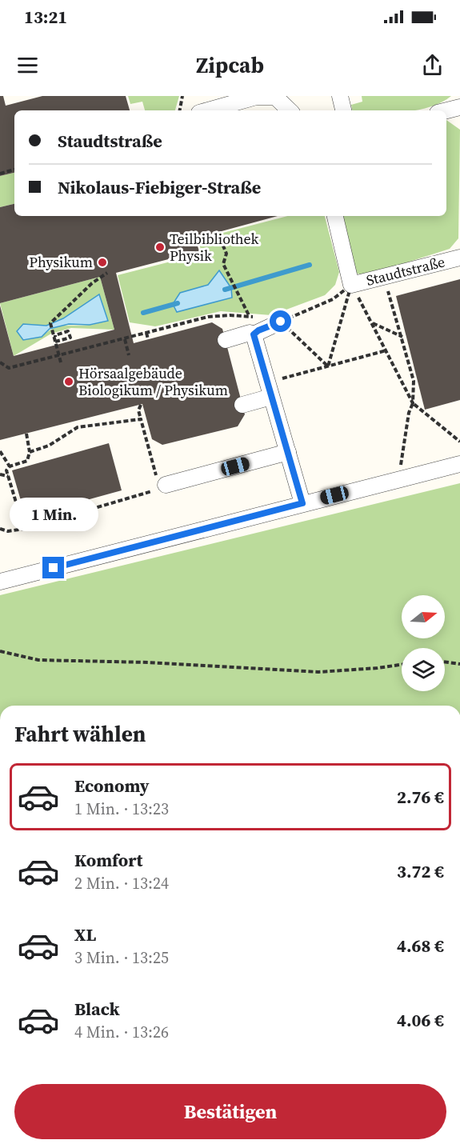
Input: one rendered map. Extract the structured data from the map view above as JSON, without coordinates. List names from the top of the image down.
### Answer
{
  "streets": {
    "street": ["Staudtstraße"]
  },
  "places": ["Teilbibliothek Physik", "Physikum", "Hörsaalgebäude Biologikum / Physikum"],
  "north": "right",
  "page": {
    "status": "13:21",
    "header": "Zipcab",
    "banner": ["Staudtstraße", "Nikolaus-Fiebiger-Straße"],
    "bubble": "1 Min.",
    "heading": "Fahrt wählen",
    "list": [
      {
        "name": "Economy",
        "note": "1 Min. · 13:23",
        "value": "2.76 €"
      },
      {
        "name": "Komfort",
        "note": "2 Min. · 13:24",
        "value": "3.72 €"
      },
      {
        "name": "XL",
        "note": "3 Min. · 13:25",
        "value": "4.68 €"
      },
      {
        "name": "Black",
        "note": "4 Min. · 13:26",
        "value": "4.06 €"
      }
    ],
    "buttons": "Bestätigen"
  }
}
